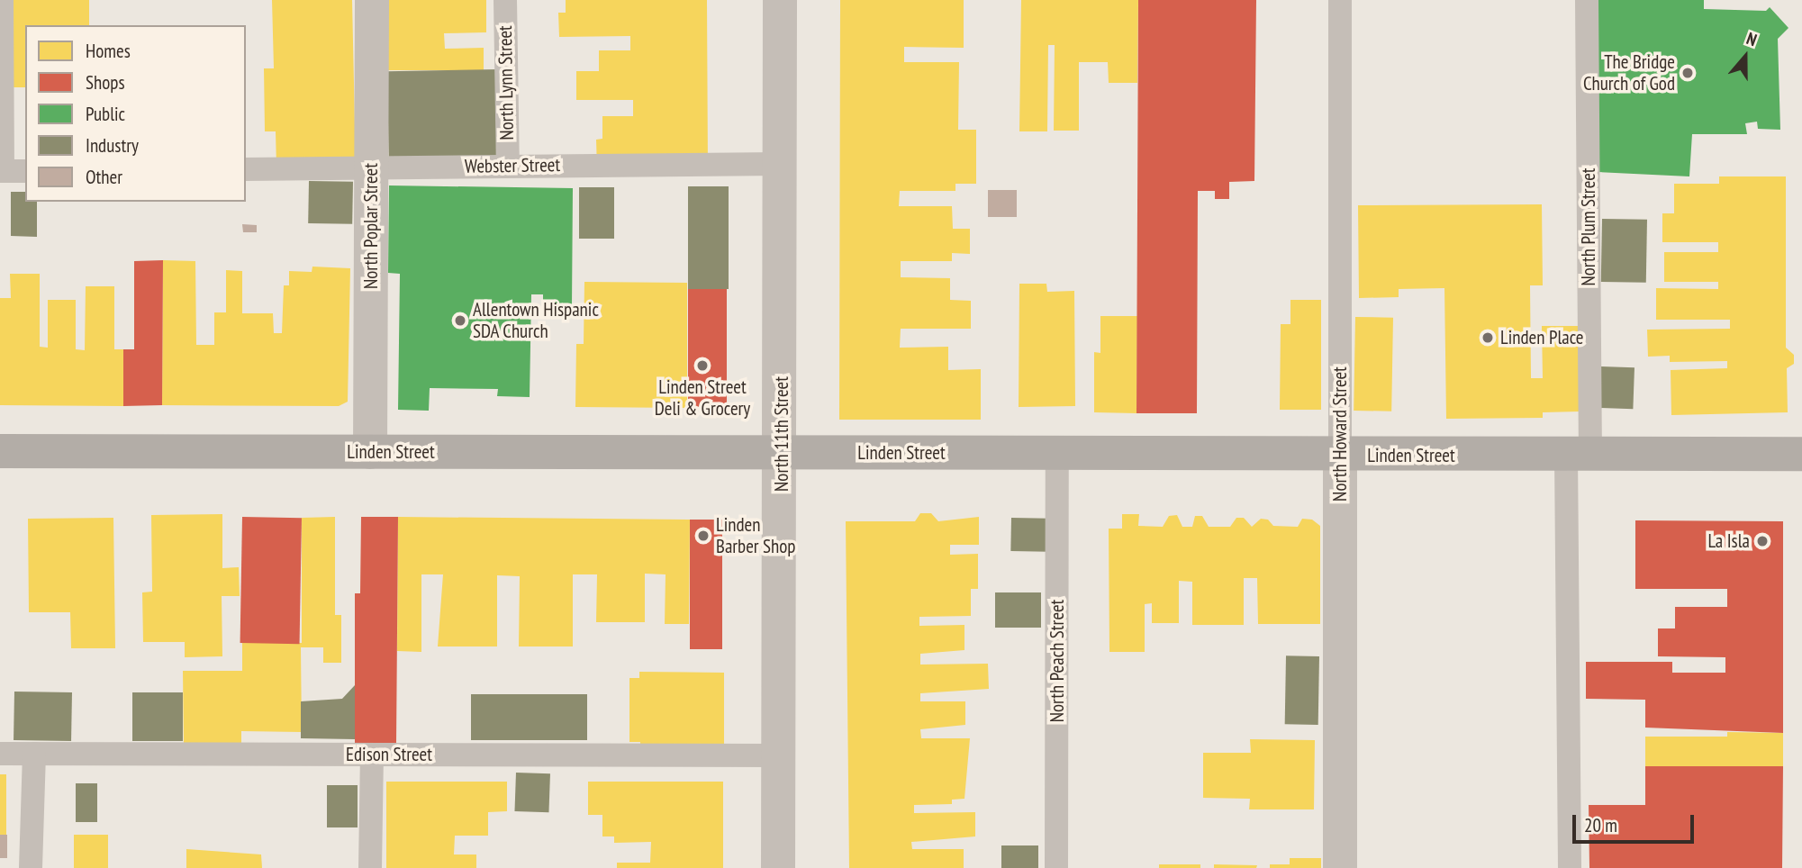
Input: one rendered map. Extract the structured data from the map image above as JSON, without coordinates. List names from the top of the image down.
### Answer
{
  "streets": {
    "main road": ["Linden Street"],
    "street": ["North Poplar Street", "North 11th Street", "North Howard Street"],
    "lane": [
      "North Lynn Street",
      "Webster Street",
      "North Plum Street",
      "North Peach Street",
      "Edison Street"
    ]
  },
  "crossings": [
    ["North Lynn Street", "Webster Street"],
    ["Webster Street", "North Poplar Street"],
    ["Webster Street", "North 11th Street"],
    ["North Poplar Street", "Linden Street"],
    ["North Plum Street", "Linden Street"],
    ["North 11th Street", "Linden Street"],
    ["North 11th Street", "Edison Street"],
    ["North Howard Street", "Linden Street"],
    ["Linden Street", "North Peach Street"]
  ],
  "places": [
    "The Bridge Church of God",
    "Allentown Hispanic SDA Church",
    "Linden Place",
    "Linden Street Deli & Grocery",
    "Linden Barber Shop",
    "La Isla"
  ],
  "legend": [
    "Homes",
    "Shops",
    "Public",
    "Industry",
    "Other"
  ],
  "scale_bar": "20 m",
  "north": "top"
}
